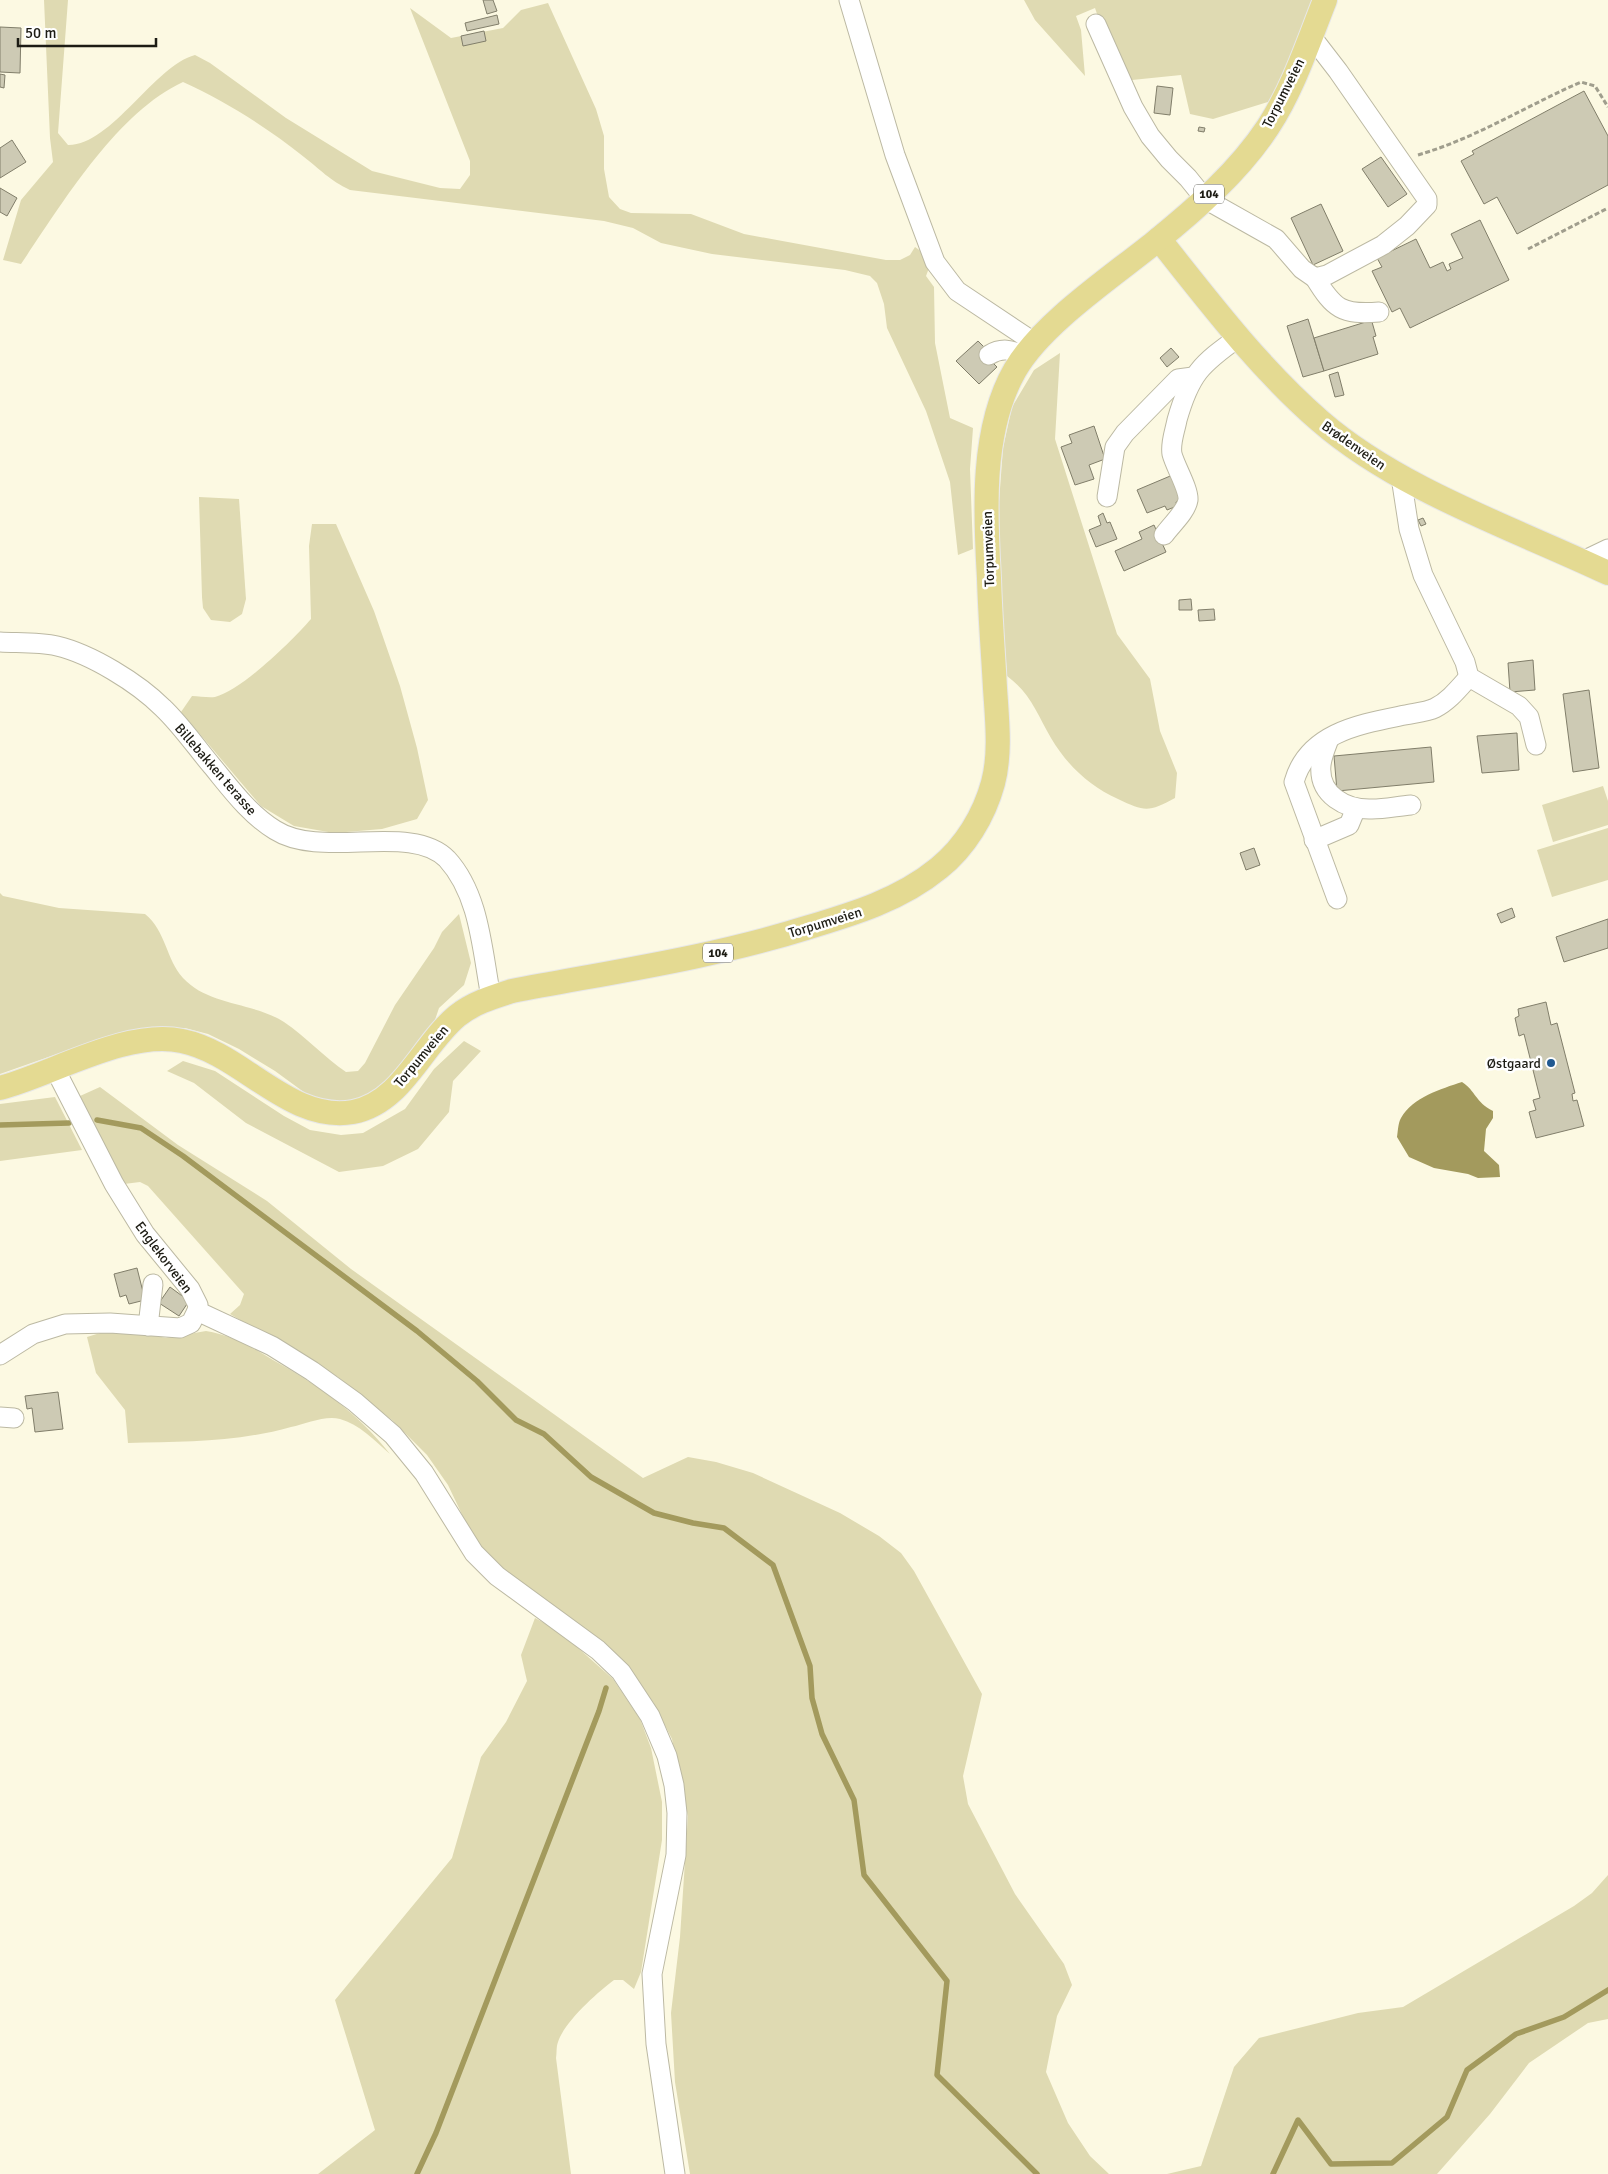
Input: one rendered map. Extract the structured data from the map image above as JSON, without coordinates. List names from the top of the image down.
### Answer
{
  "streets": {
    "main road": ["Torpumveien", "104", "Brødenveien"],
    "street": ["Billebakken terasse", "Englekorveien"]
  },
  "crossings": [
    ["Torpumveien", "Brødenveien"],
    ["Torpumveien", "Billebakken terasse"],
    ["Torpumveien", "Englekorveien"]
  ],
  "places": ["Østgaard"],
  "scale_bar": "50 m"
}
